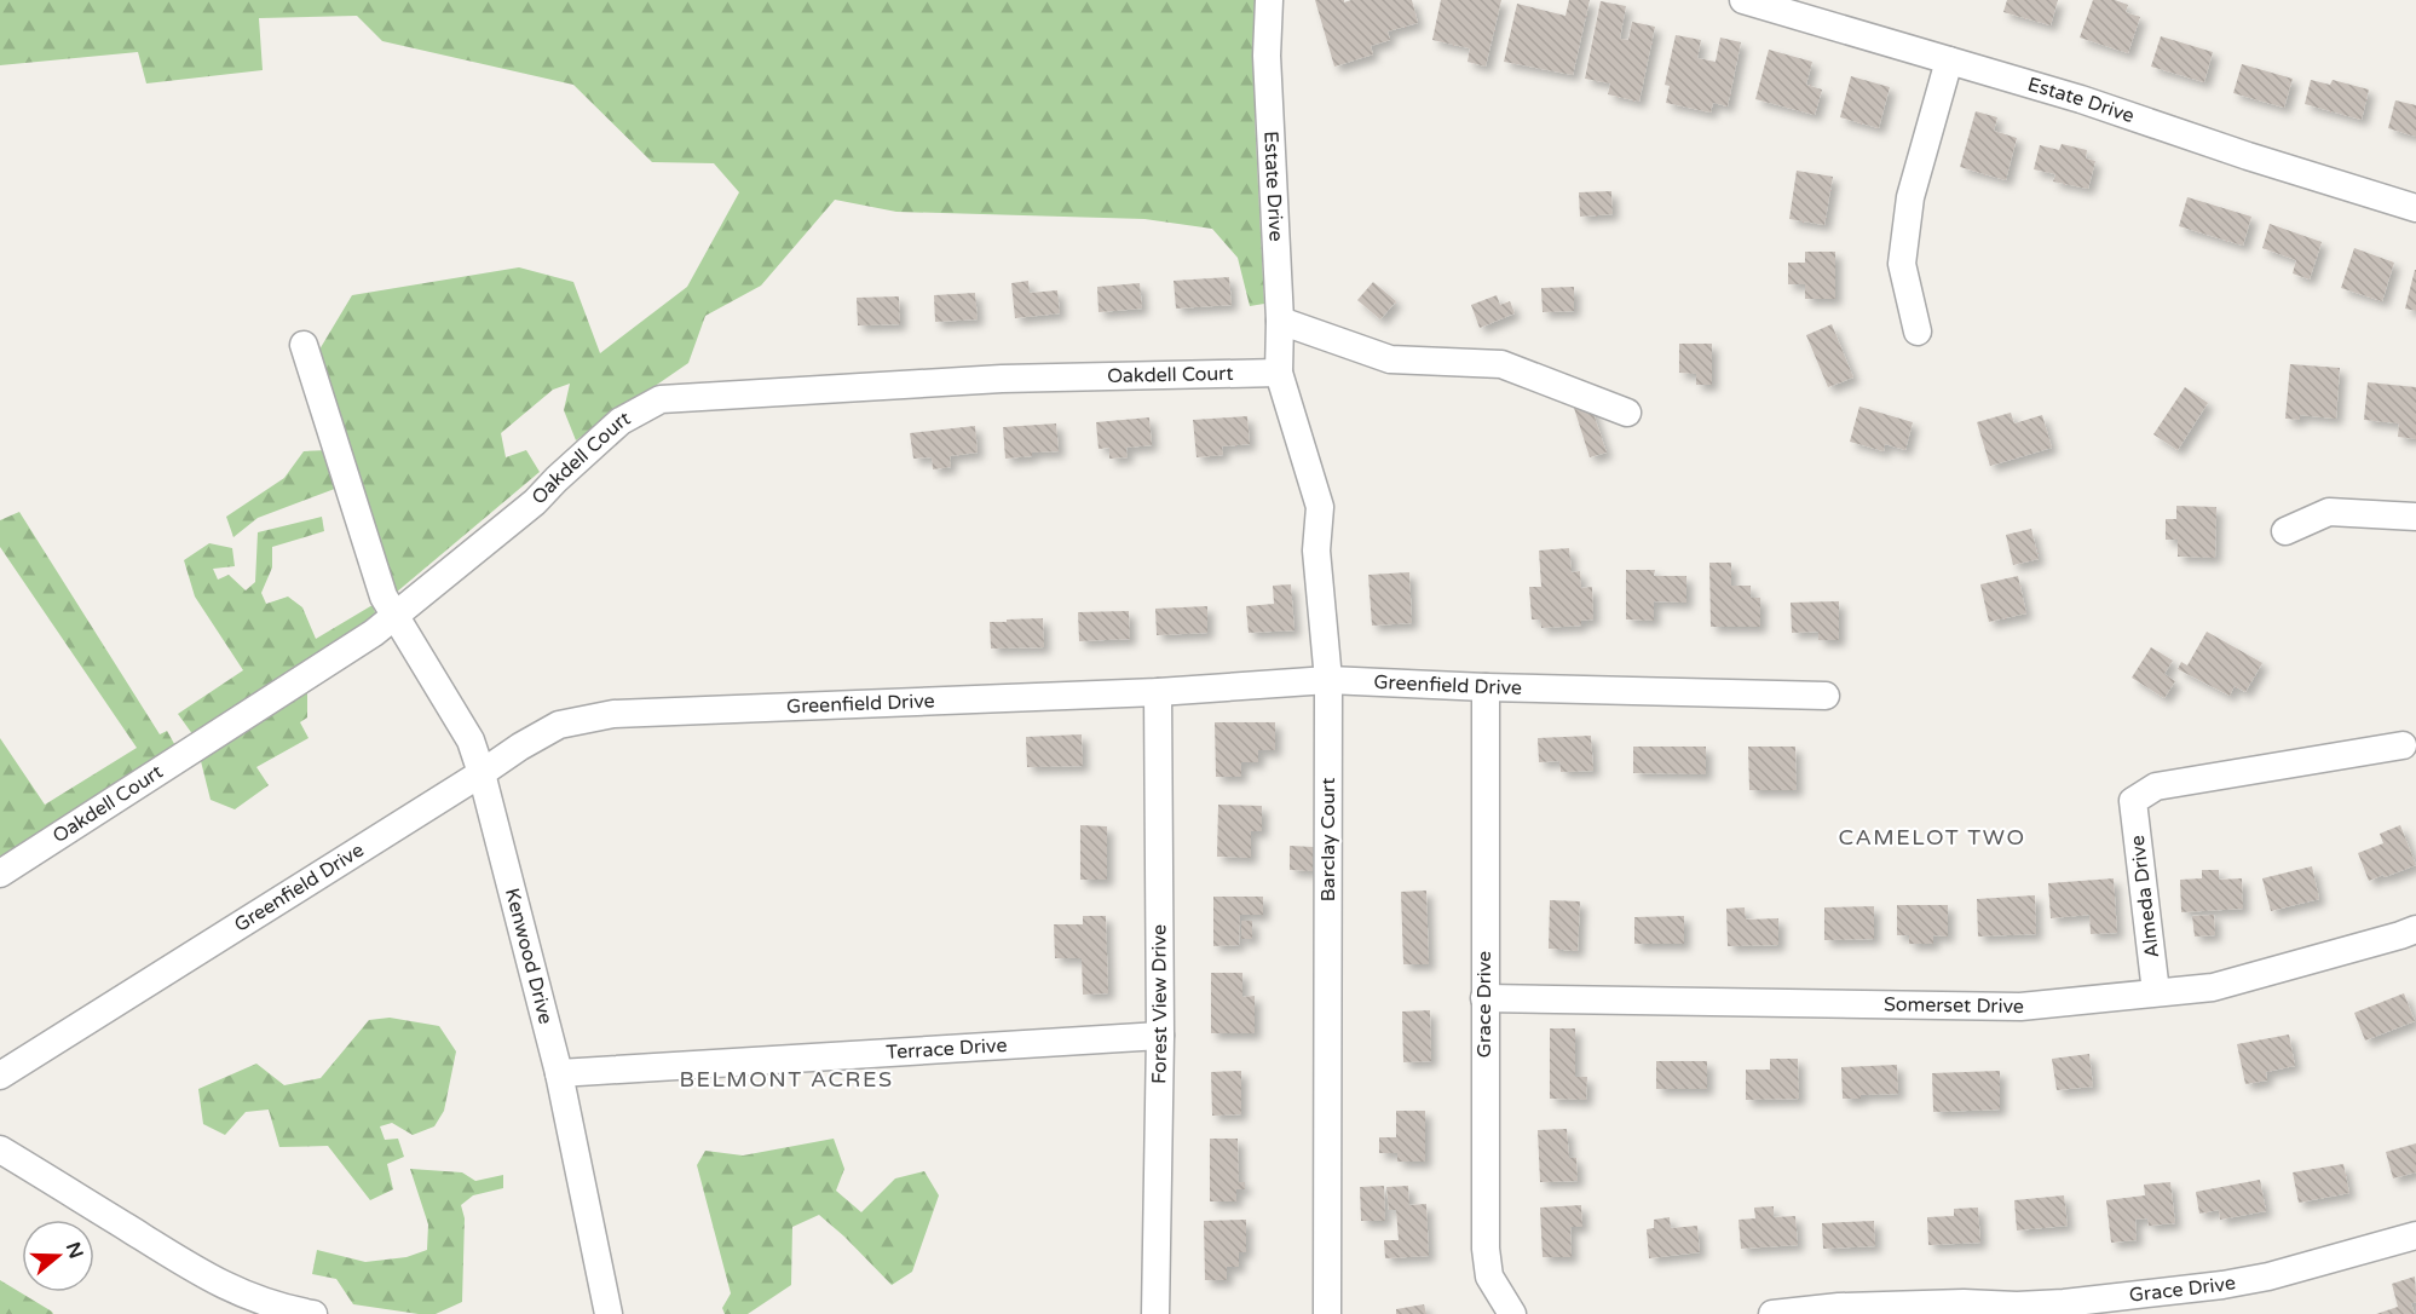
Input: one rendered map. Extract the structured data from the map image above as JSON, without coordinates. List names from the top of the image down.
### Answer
{
  "streets": {
    "street": [
      "Estate Drive",
      "Oakdell Court",
      "Greenfield Drive",
      "Barclay Court",
      "Almeda Drive",
      "Kenwood Drive",
      "Forest View Drive",
      "Grace Drive",
      "Somerset Drive",
      "Terrace Drive"
    ]
  },
  "crossings": [
    ["Estate Drive", "Oakdell Court"],
    ["Estate Drive", "Barclay Court"],
    ["Oakdell Court", "Barclay Court"],
    ["Oakdell Court", "Kenwood Drive"],
    ["Greenfield Drive", "Barclay Court"],
    ["Greenfield Drive", "Kenwood Drive"],
    ["Greenfield Drive", "Forest View Drive"],
    ["Greenfield Drive", "Grace Drive"],
    ["Almeda Drive", "Somerset Drive"],
    ["Kenwood Drive", "Terrace Drive"],
    ["Forest View Drive", "Terrace Drive"],
    ["Grace Drive", "Somerset Drive"]
  ],
  "districts": ["CAMELOT TWO", "BELMONT ACRES"],
  "north": "right"
}
